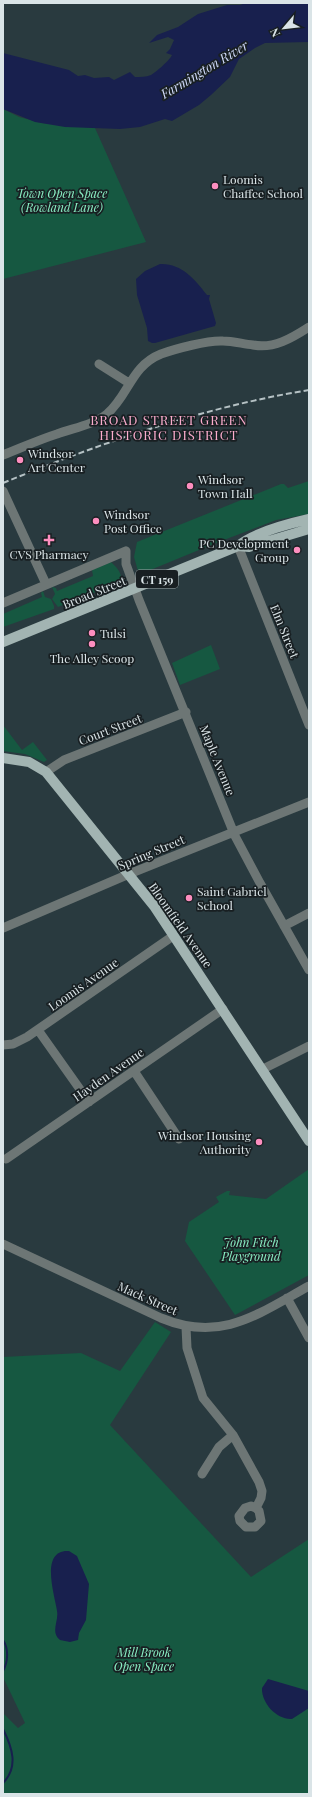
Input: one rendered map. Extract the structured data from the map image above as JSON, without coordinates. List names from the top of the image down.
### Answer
{
  "streets": {
    "main road": ["CT 159", "Broad Street", "Bloomfield Avenue"],
    "street": [
      "Elm Street",
      "Court Street",
      "Maple Avenue",
      "Spring Street",
      "Loomis Avenue",
      "Hayden Avenue",
      "Mack Street"
    ]
  },
  "crossings": [
    ["Broad Street", "Elm Street"],
    ["Broad Street", "Maple Avenue"],
    ["Court Street", "Maple Avenue"],
    ["Court Street", "Bloomfield Avenue"],
    ["Maple Avenue", "Spring Street"],
    ["Spring Street", "Bloomfield Avenue"],
    ["Bloomfield Avenue", "Loomis Avenue"],
    ["Bloomfield Avenue", "Hayden Avenue"]
  ],
  "districts": ["BROAD STREET GREEN HISTORIC DISTRICT"],
  "water": ["Farmington River"],
  "parks": ["Town Open Space (Rowland Lane)", "John Fitch Playground", "Mill Brook Open Space"],
  "places": {
    "other": [
      "Loomis Chaffee School",
      "Windsor Art Center",
      "Windsor Town Hall",
      "Windsor Post Office",
      "PC Development Group",
      "Tulsi",
      "The Alley Scoop",
      "Saint Gabriel School",
      "Windsor Housing Authority"
    ],
    "health": ["CVS Pharmacy"]
  },
  "north": "bottom left"
}
